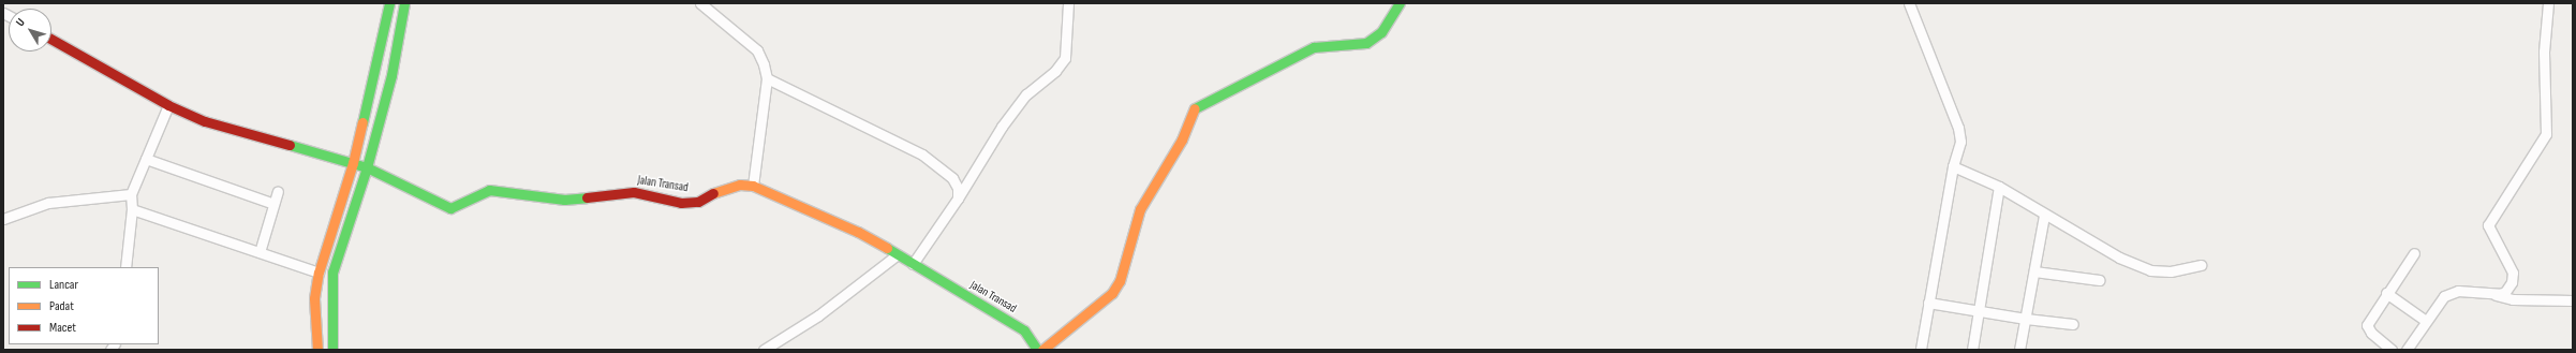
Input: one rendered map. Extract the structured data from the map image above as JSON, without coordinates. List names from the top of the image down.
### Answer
{
  "streets": {
    "street": ["Jalan Transad"]
  },
  "legend": ["Lancar", "Padat", "Macet"],
  "north": "top left"
}
